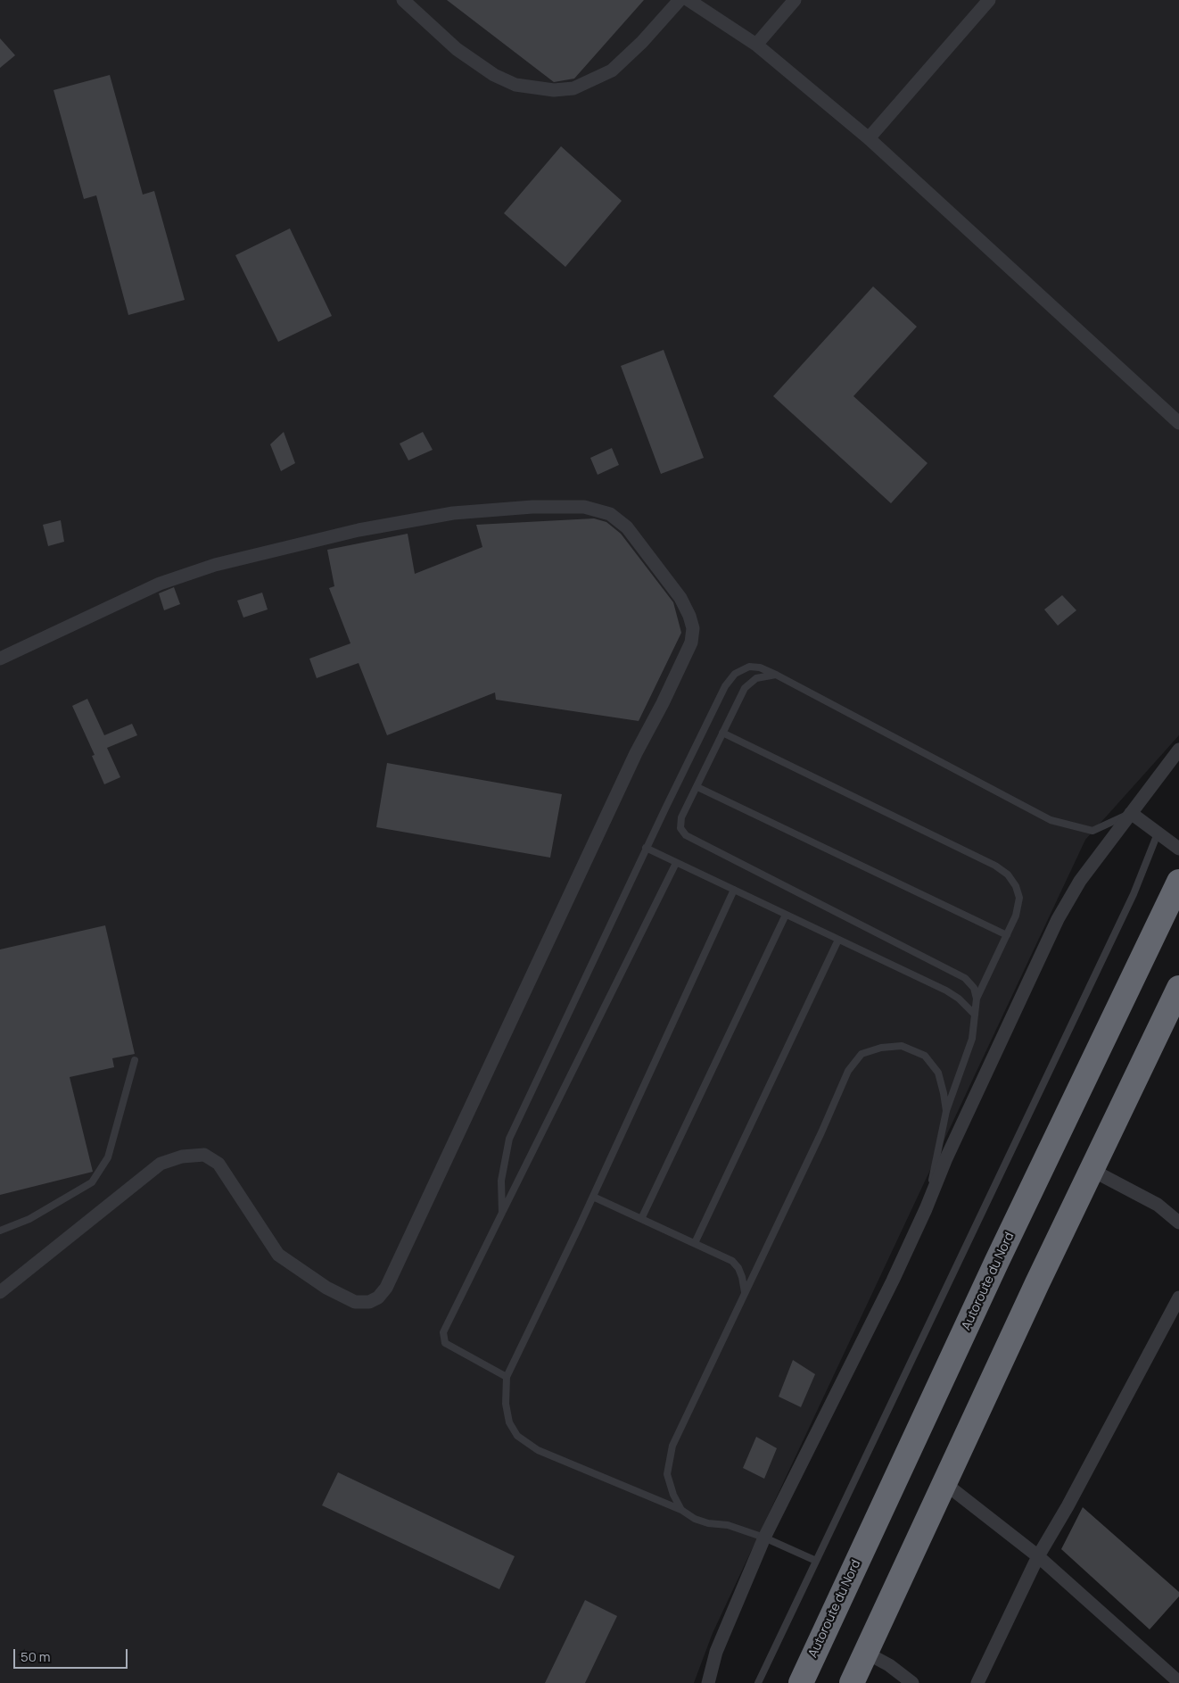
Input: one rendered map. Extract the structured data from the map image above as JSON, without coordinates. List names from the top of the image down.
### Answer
{
  "streets": {
    "highway": ["Autoroute du Nord"]
  },
  "scale_bar": "50 m"
}
